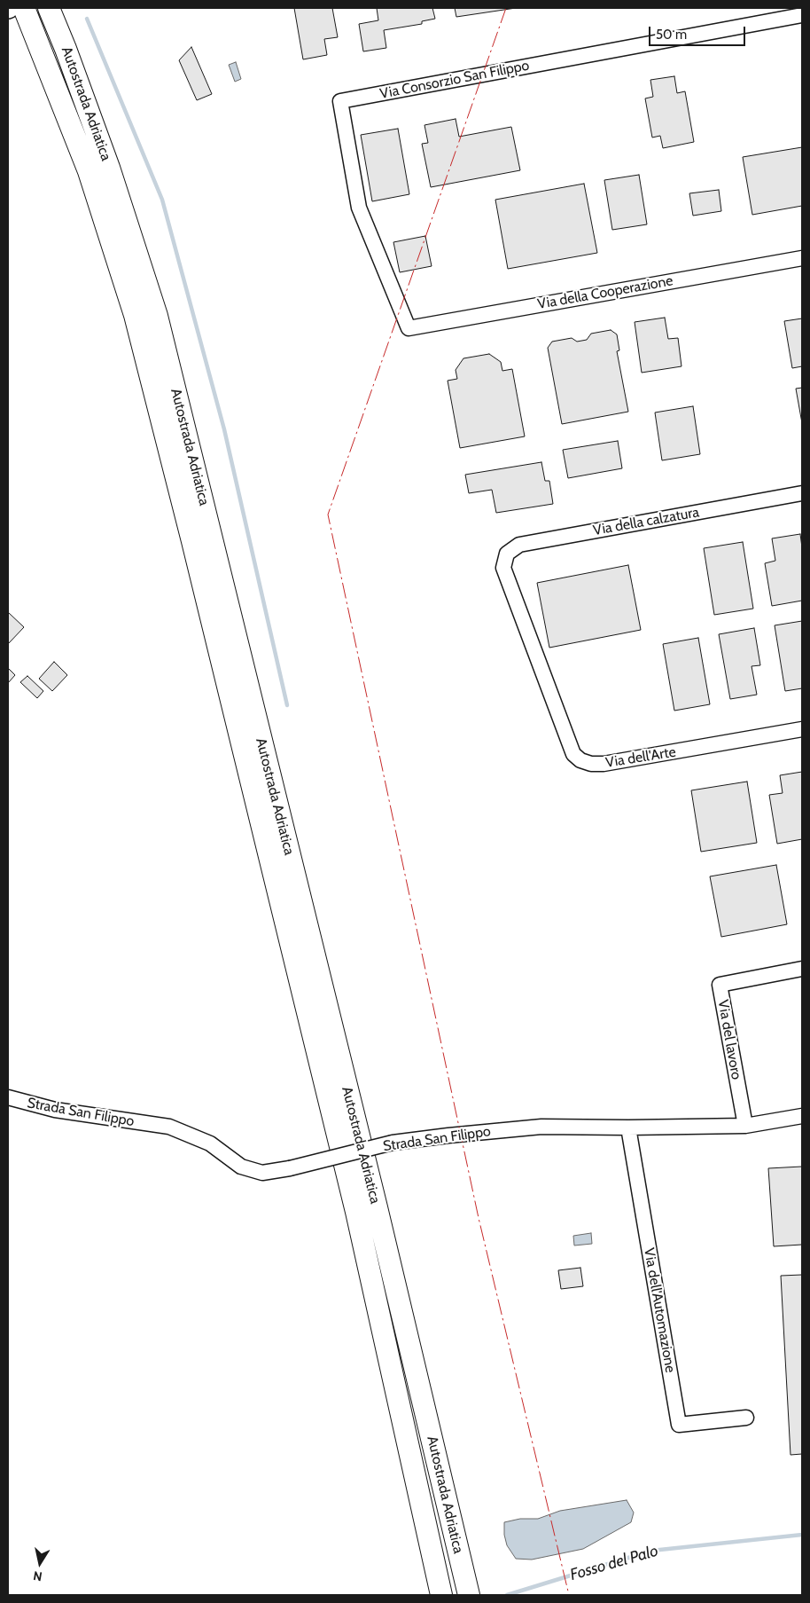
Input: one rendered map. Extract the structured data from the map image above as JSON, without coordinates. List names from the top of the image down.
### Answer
{
  "streets": {
    "highway": ["Autostrada Adriatica"],
    "street": [
      "Via Consorzio San Filippo",
      "Via della Cooperazione",
      "Via della calzatura",
      "Via dell'Arte",
      "Via del lavoro",
      "Strada San Filippo",
      "Via dell'Automazione"
    ]
  },
  "crossings": [
    ["Via Consorzio San Filippo", "Via della Cooperazione"],
    ["Via della calzatura", "Via dell'Arte"],
    ["Via del lavoro", "Strada San Filippo"],
    ["Strada San Filippo", "Via dell'Automazione"]
  ],
  "water": ["Fosso del Palo"],
  "scale_bar": "50 m",
  "north": "bottom"
}
